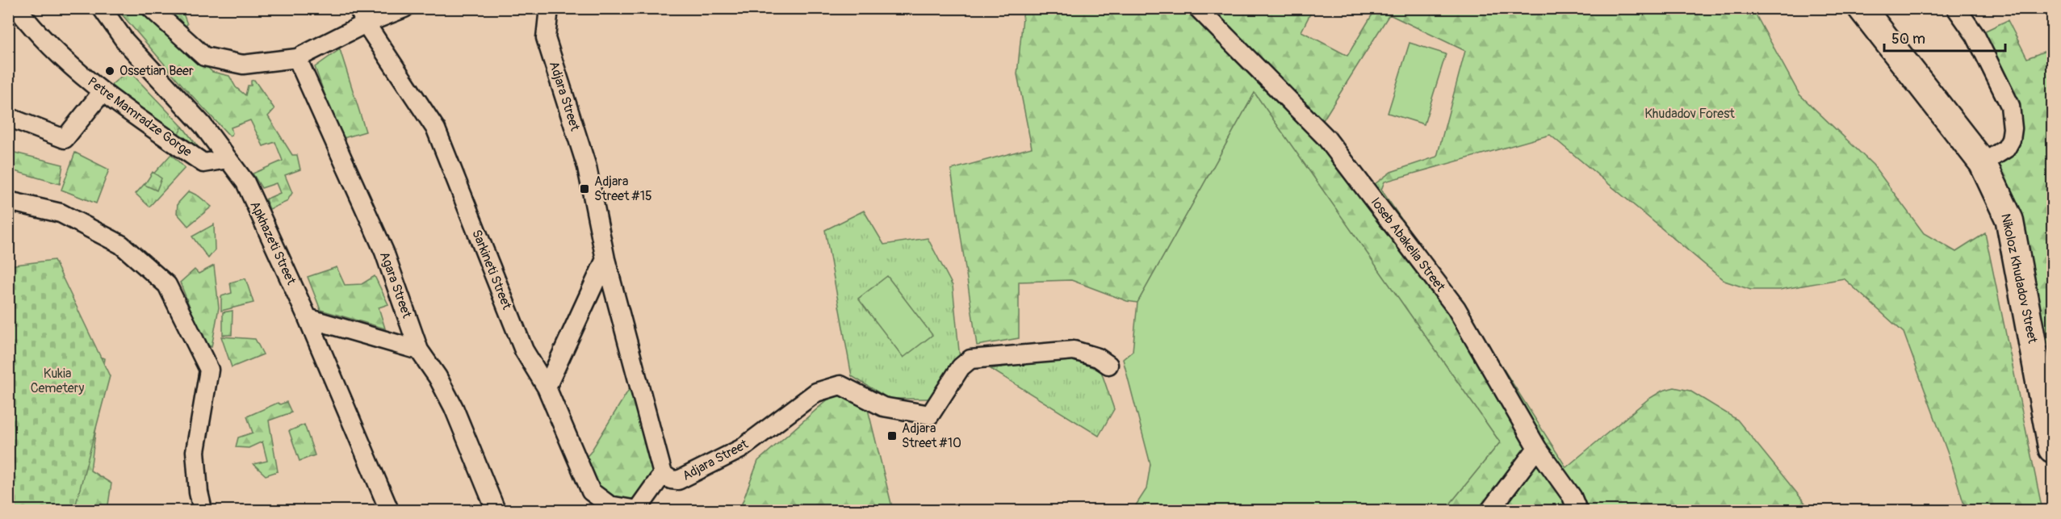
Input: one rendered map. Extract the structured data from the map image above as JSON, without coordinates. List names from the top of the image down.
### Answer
{
  "streets": {
    "main road": ["Nikoloz Khudadov Street"],
    "street": [
      "Adjara Street",
      "Petre Mamradze Gorge",
      "Apkhazeti Street",
      "Ioseb Abakelia Street",
      "Sarkineti Street",
      "Agara Street"
    ]
  },
  "crossings": [
    ["Adjara Street", "Sarkineti Street"],
    ["Petre Mamradze Gorge", "Apkhazeti Street"]
  ],
  "parks": ["Khudadov Forest", "Kukia Cemetery"],
  "places": {
    "other": ["Ossetian Beer"],
    "transit": ["Adjara Street #15", "Adjara Street #10"]
  },
  "scale_bar": "50 m"
}
